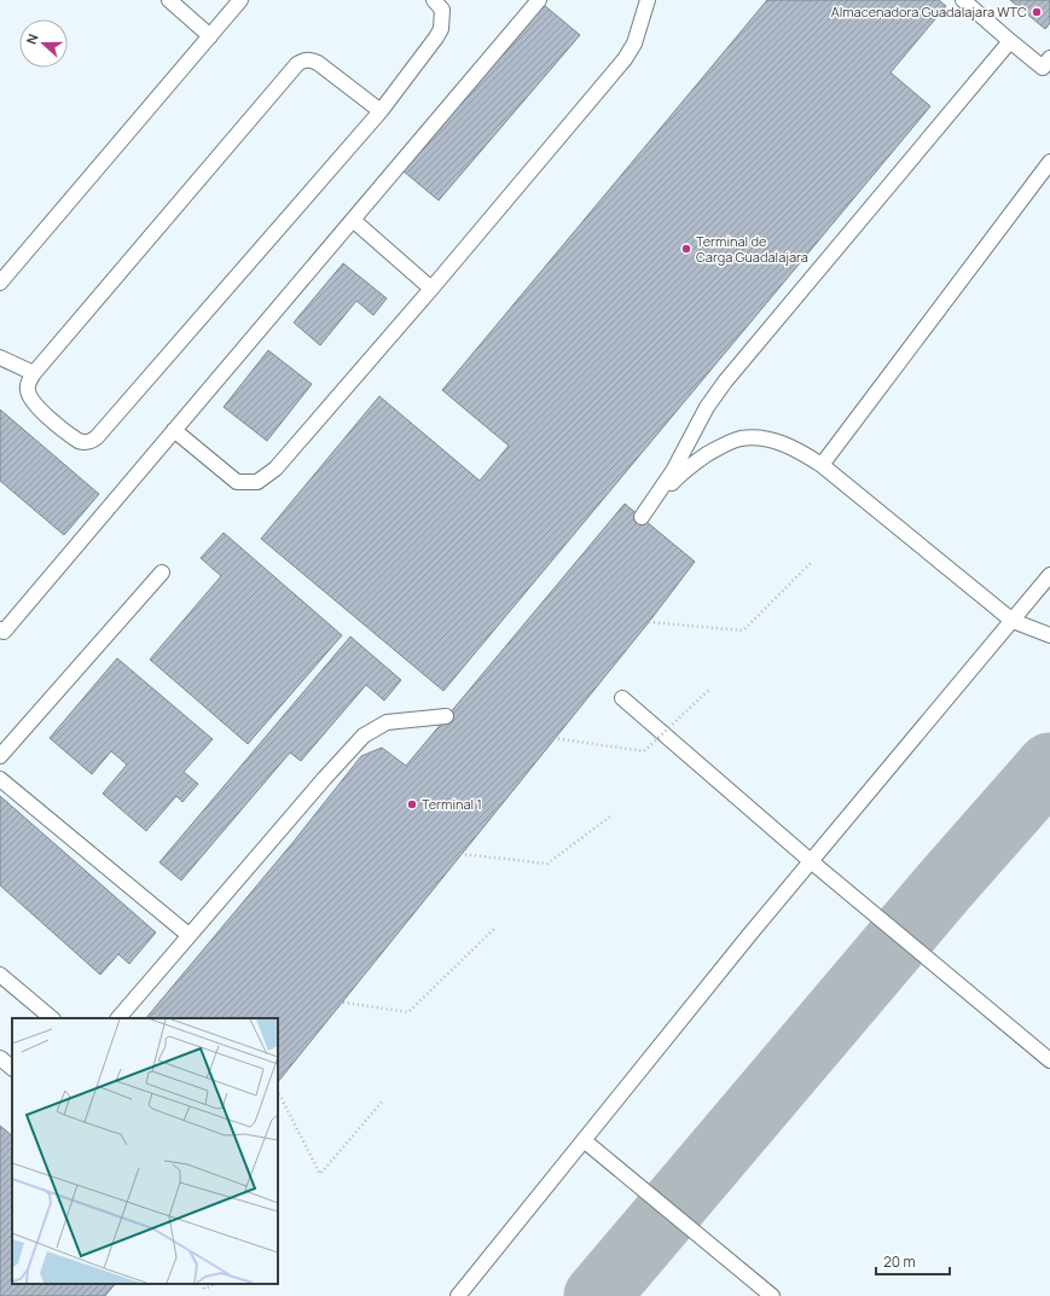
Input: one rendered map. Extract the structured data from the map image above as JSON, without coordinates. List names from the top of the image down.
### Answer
{
  "places": ["Almacenadora Guadalajara WTC", "Terminal de Carga Guadalajara", "Terminal 1"],
  "scale_bar": "20 m",
  "north": "left"
}
